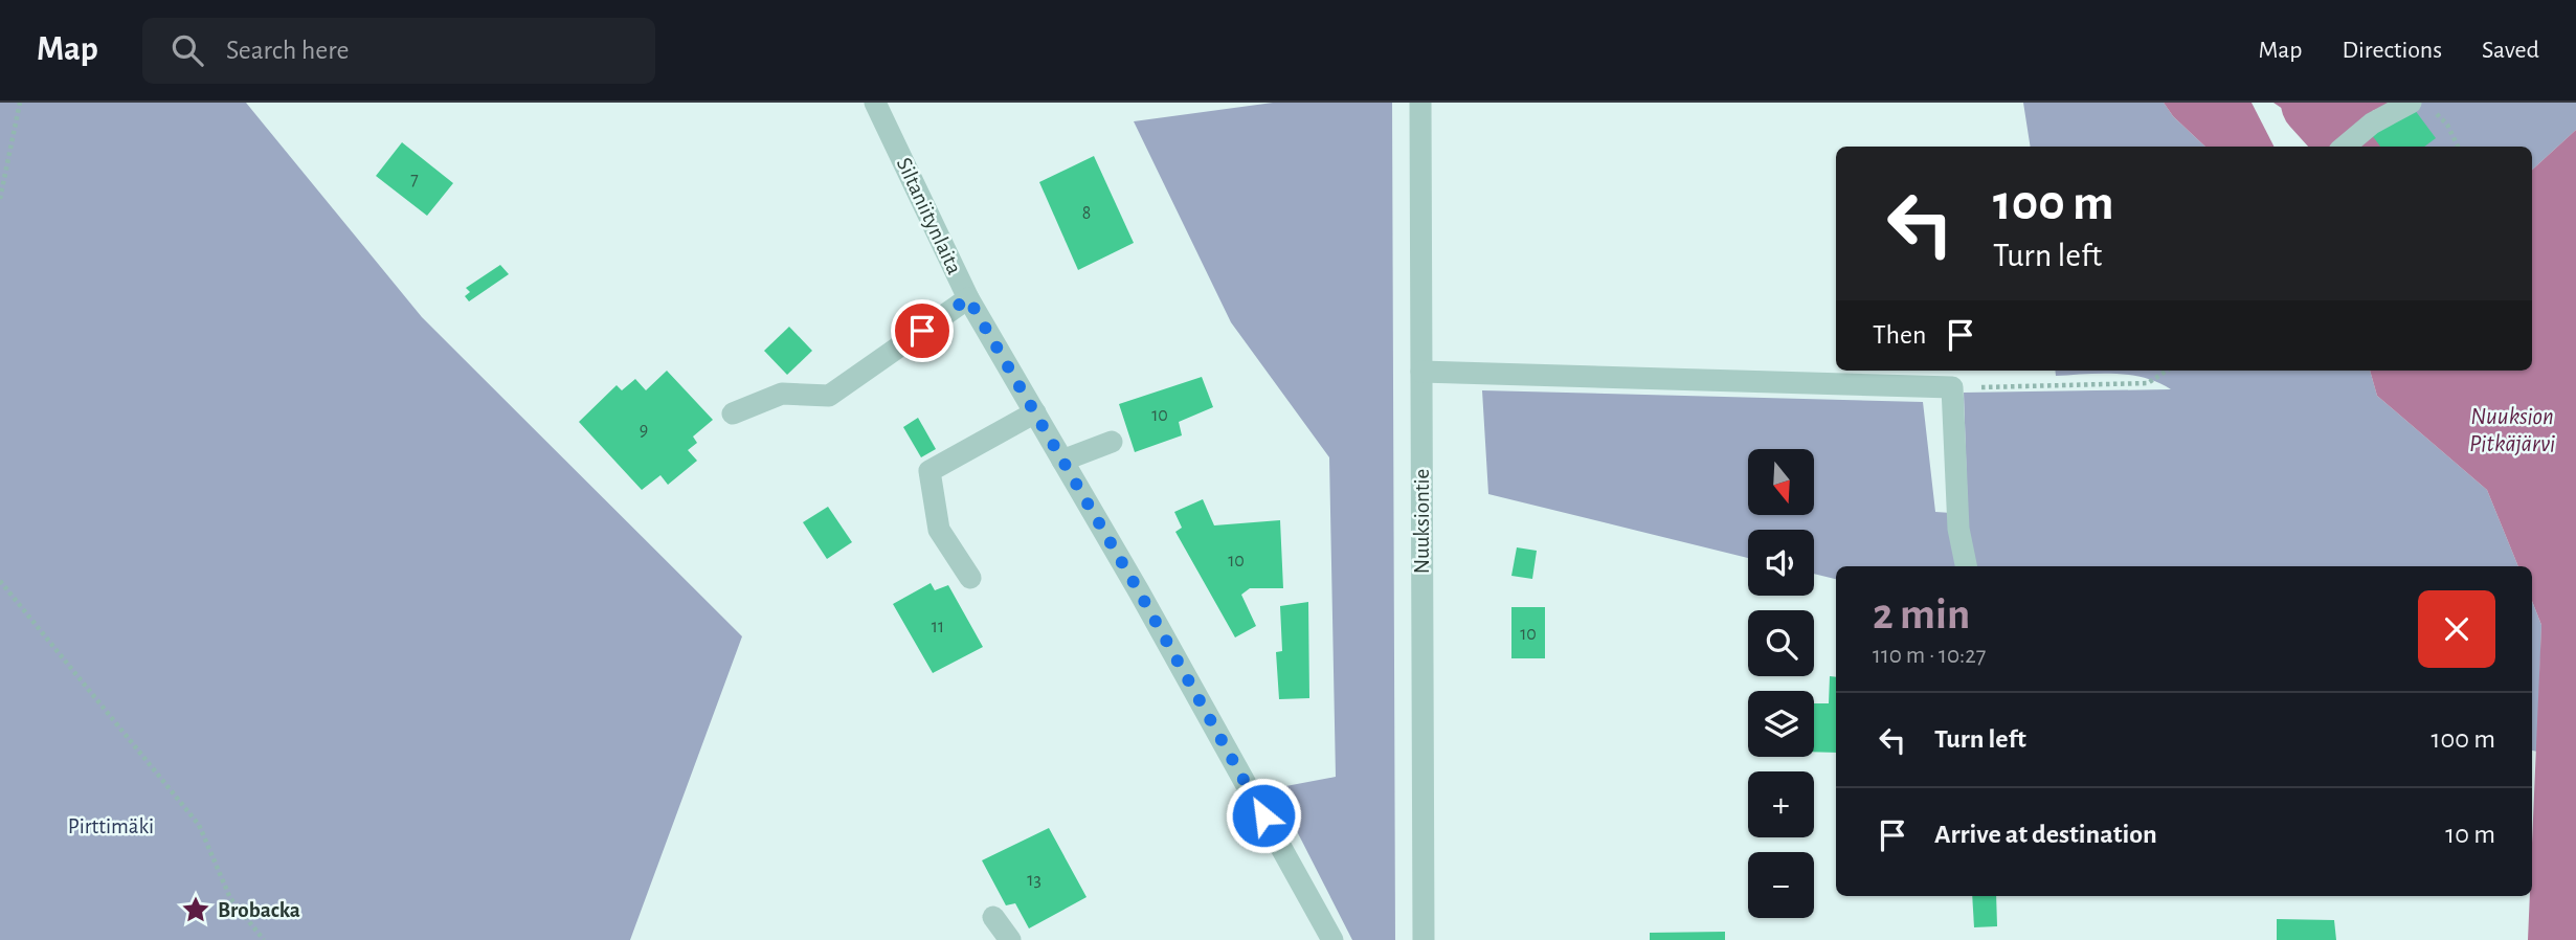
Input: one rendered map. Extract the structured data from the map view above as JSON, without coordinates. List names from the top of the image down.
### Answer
{
  "streets": {
    "street": ["Siltaniitynlaita", "Nuuksiontie"]
  },
  "water": ["Nuuksion Pitkäjärvi"],
  "parks": ["Pirttimäki"],
  "places": {
    "place": ["Brobacka"]
  },
  "house_numbers": [
    "7",
    "8",
    "10",
    "9",
    "10",
    "11",
    "10",
    "13"
  ],
  "north": "bottom",
  "page": {
    "header": "Map",
    "search": "Search here",
    "nav": ["Map", "Directions", "Saved"],
    "turn": ["100 m", "Turn left"],
    "then": "Then",
    "map_buttons": ["+", "−"],
    "heading": ["2 min", "110 m · 10:27"],
    "list": [
      {
        "name": "Turn left",
        "value": "100 m"
      },
      {
        "name": "Arrive at destination",
        "value": "10 m"
      }
    ]
  }
}
